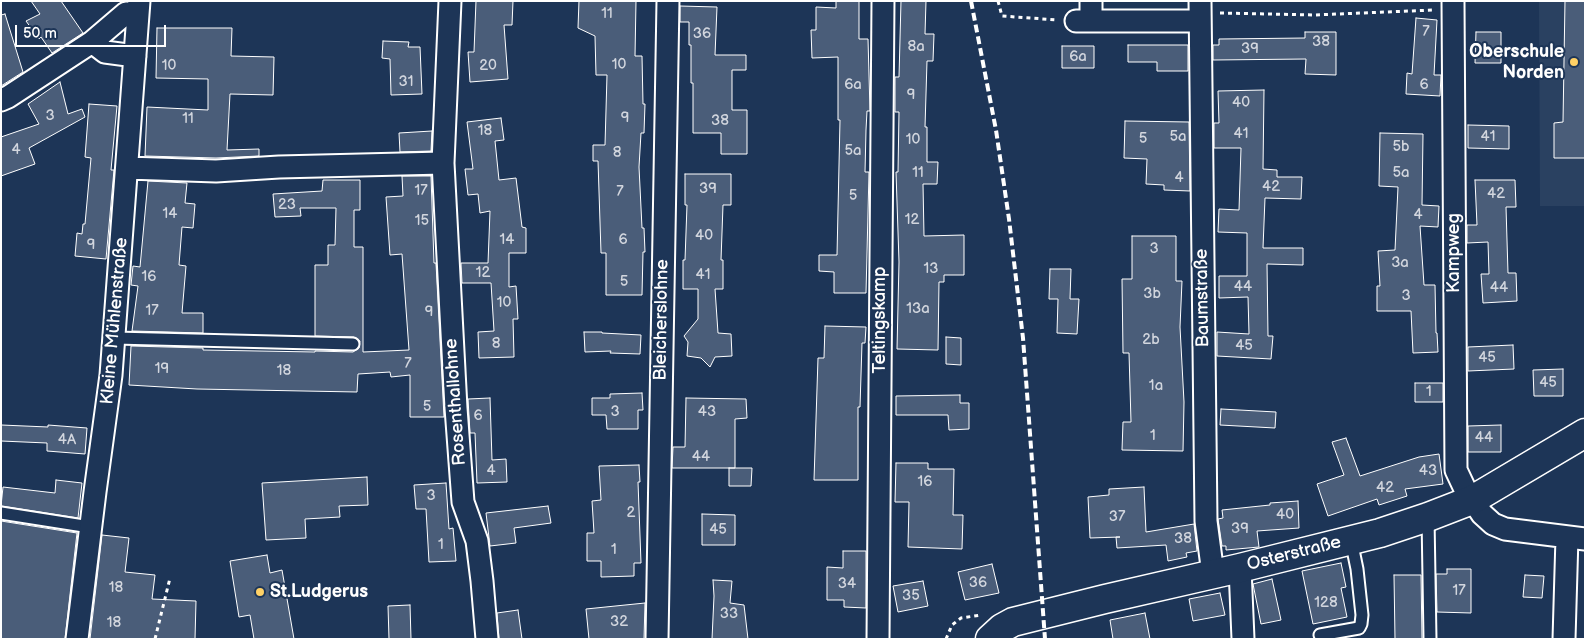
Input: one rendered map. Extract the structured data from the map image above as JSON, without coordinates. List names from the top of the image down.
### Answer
{
  "streets": {
    "street": [
      "Kampweg",
      "Baumstraße",
      "Bleicherslohne",
      "Teltingskamp",
      "Kleine Mühlenstraße",
      "Rosenthallohne",
      "Osterstraße"
    ]
  },
  "crossings": [
    ["Kampweg", "Osterstraße"],
    ["Baumstraße", "Osterstraße"]
  ],
  "places": ["Oberschule Norden", "St.Ludgerus"],
  "house_numbers": [
    "11",
    "7",
    "36",
    "38",
    "8a",
    "39",
    "6a",
    "10",
    "10",
    "20",
    "31",
    "6a",
    "6",
    "9",
    "40",
    "3",
    "9",
    "11",
    "38",
    "18",
    "41",
    "5a",
    "41",
    "5",
    "10",
    "5b",
    "4",
    "5a",
    "8",
    "11",
    "5a",
    "4",
    "42",
    "39",
    "17",
    "7",
    "42",
    "5",
    "23",
    "14",
    "4",
    "12",
    "15",
    "40",
    "14",
    "6",
    "9",
    "3",
    "3a",
    "13",
    "12",
    "41",
    "16",
    "5",
    "44",
    "44",
    "3b",
    "3",
    "10",
    "13a",
    "17",
    "9",
    "2b",
    "8",
    "45",
    "45",
    "7",
    "19",
    "18",
    "45",
    "1a",
    "1",
    "5",
    "3",
    "43",
    "6",
    "1",
    "44",
    "4A",
    "44",
    "4",
    "43",
    "16",
    "42",
    "3",
    "2",
    "40",
    "37",
    "39",
    "45",
    "38",
    "1",
    "1",
    "36",
    "34",
    "18",
    "17",
    "35",
    "128",
    "33",
    "32",
    "18"
  ],
  "scale_bar": "50 m"
}
